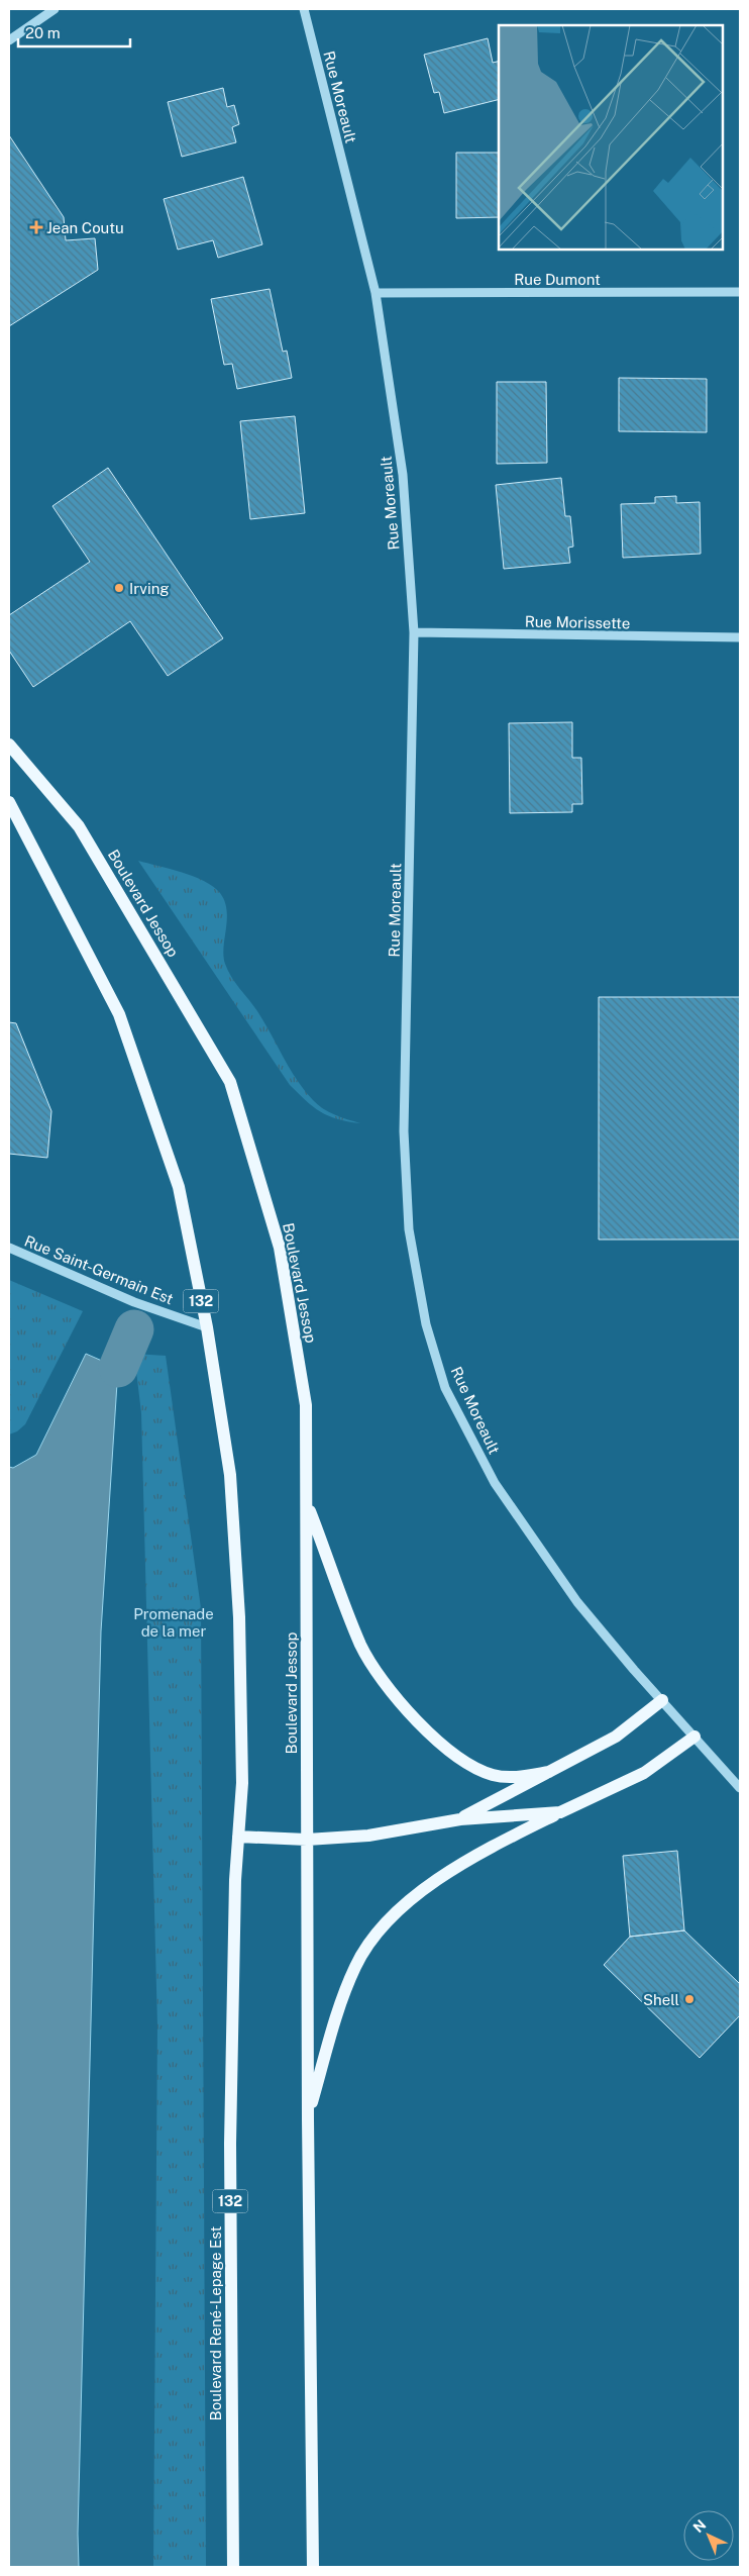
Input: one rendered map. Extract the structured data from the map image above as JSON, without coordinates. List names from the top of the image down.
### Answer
{
  "streets": {
    "main road": ["Boulevard Jessop", "132", "Boulevard René-Lepage Est"],
    "street": [
      "Rue Moreault",
      "Rue Dumont",
      "Rue Morissette",
      "Rue Saint-Germain Est"
    ]
  },
  "crossings": [
    ["Rue Moreault", "Rue Dumont"],
    ["Rue Moreault", "Rue Morissette"],
    ["Rue Saint-Germain Est", "132"],
    ["132", "Boulevard René-Lepage Est"]
  ],
  "parks": ["Promenade de la mer"],
  "places": {
    "health": ["Jean Coutu"],
    "other": ["Irving", "Shell"]
  },
  "scale_bar": "20 m",
  "north": "top left"
}
